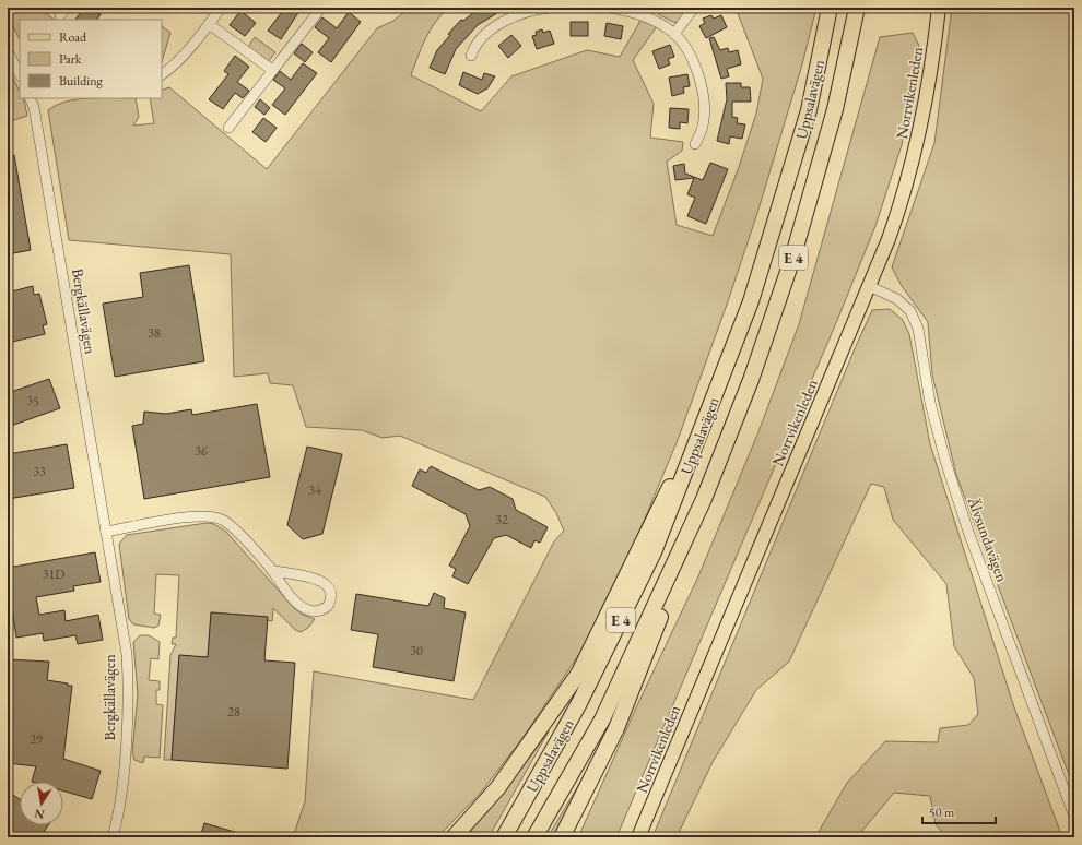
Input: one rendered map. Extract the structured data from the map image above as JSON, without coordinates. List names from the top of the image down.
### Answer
{
  "streets": {
    "highway": ["Uppsalavägen", "E 4"],
    "main road": ["Norrvikenleden"],
    "street": ["Bergkällavägen", "Älvsundavägen"]
  },
  "crossings": [
    ["Norrvikenleden", "Älvsundavägen"]
  ],
  "house_numbers": [
    "38",
    "35",
    "36",
    "33",
    "34",
    "32",
    "31D",
    "30",
    "28",
    "29"
  ],
  "legend": ["Road", "Park", "Building"],
  "scale_bar": "50 m",
  "north": "bottom"
}
